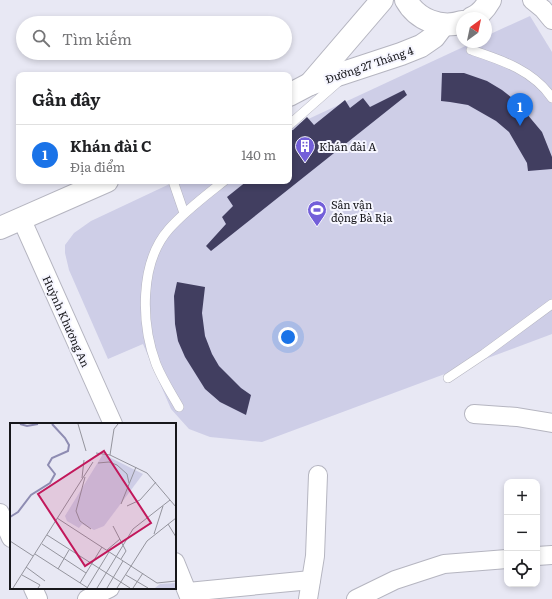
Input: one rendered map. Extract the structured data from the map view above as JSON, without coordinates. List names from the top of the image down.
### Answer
{
  "streets": {
    "street": ["Đường 27 Tháng 4", "Huỳnh Khương An"]
  },
  "places": {
    "building": ["Khán đài A"],
    "sports": ["Sân vận động Bà Rịa"]
  },
  "north": "top right",
  "page": {
    "search": "Tìm kiếm",
    "heading": "Gần đây",
    "pins": "1",
    "list": [
      {
        "mark": "1",
        "name": "Khán đài C",
        "note": "Địa điểm",
        "value": "140 m"
      }
    ],
    "map_buttons": ["+", "−"]
  }
}
